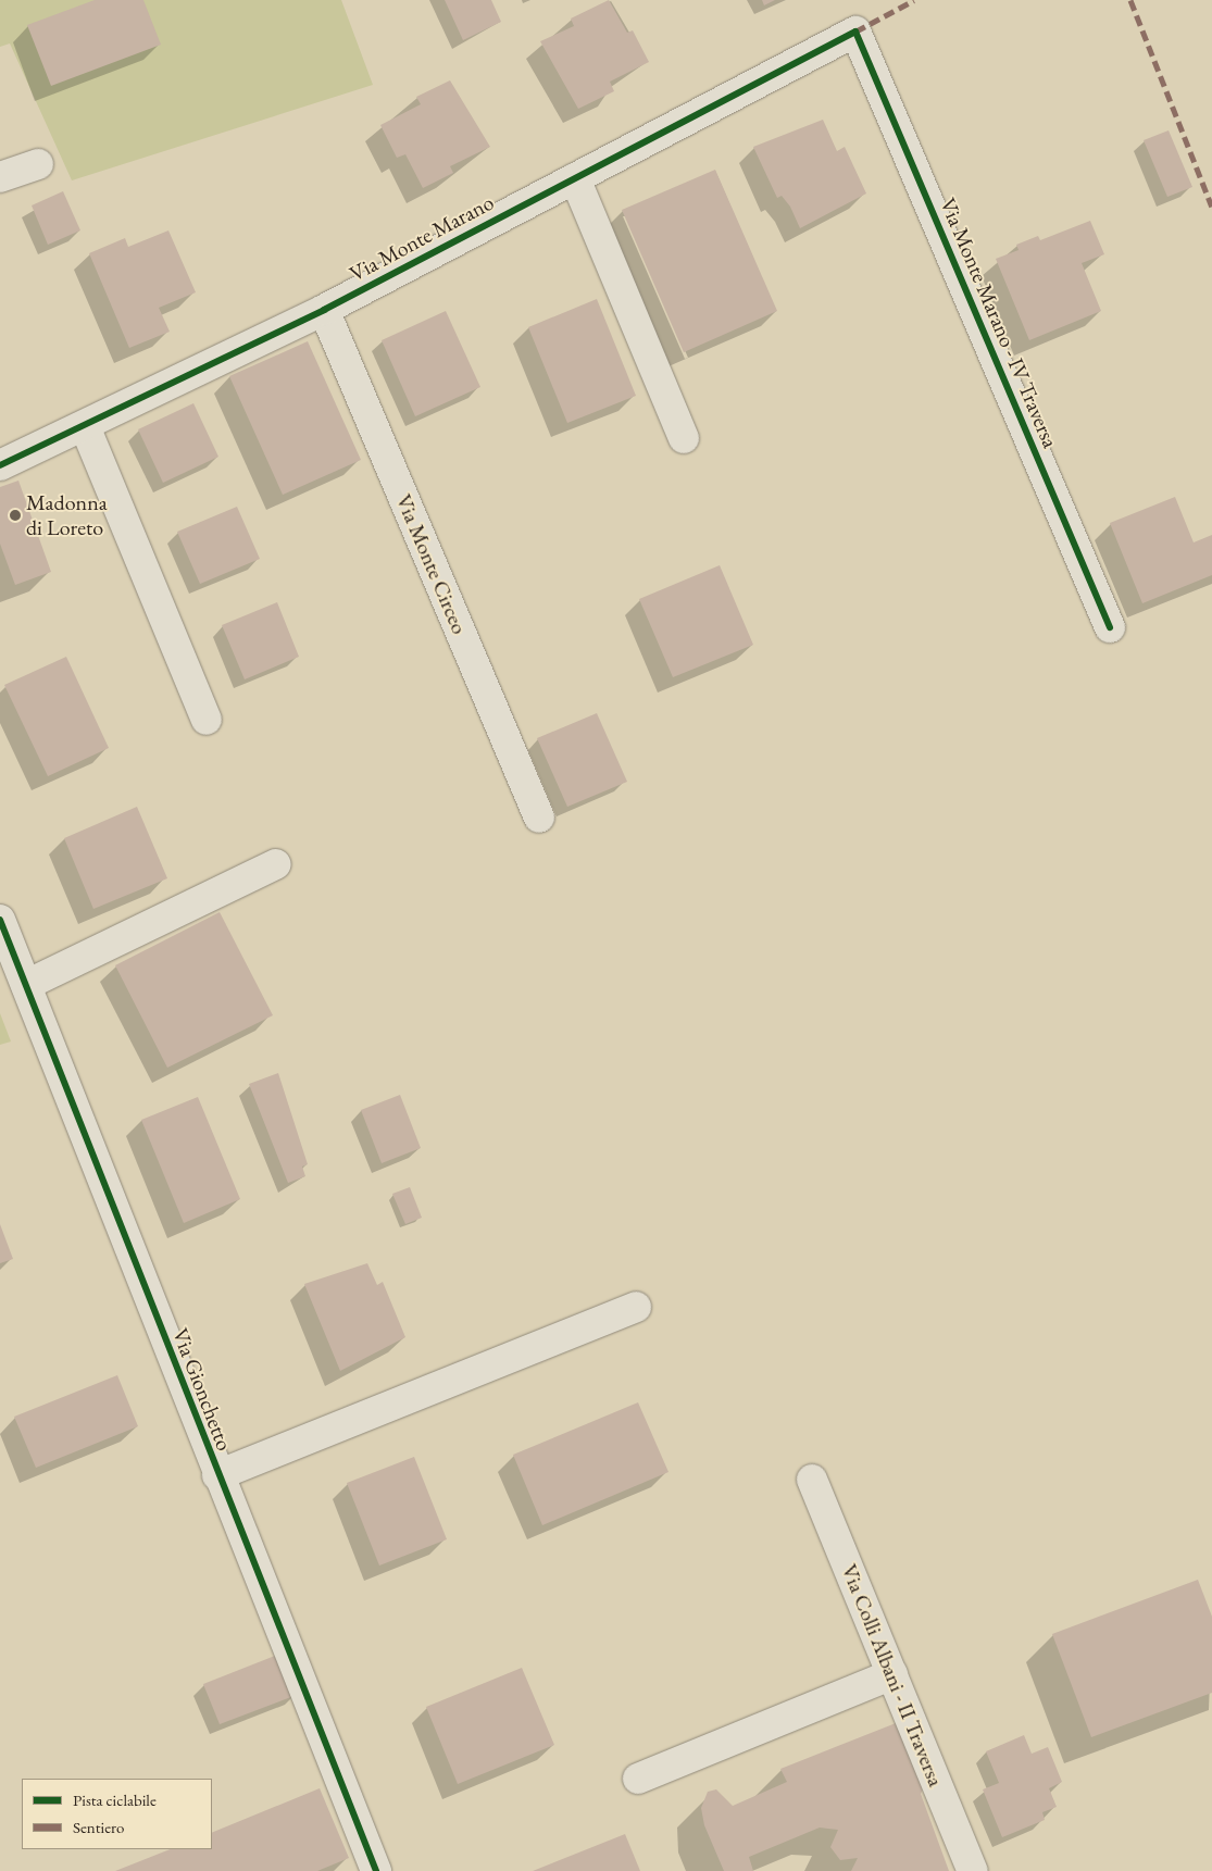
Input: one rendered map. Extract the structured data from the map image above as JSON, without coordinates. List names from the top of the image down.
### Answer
{
  "streets": {
    "street": [
      "Via Monte Marano",
      "Via Monte Marano - IV Traversa",
      "Via Monte Circeo",
      "Via Gionchetto",
      "Via Colli Albani - II Traversa"
    ]
  },
  "crossings": [
    ["Via Monte Marano", "Via Monte Marano - IV Traversa"],
    ["Via Monte Marano", "Via Monte Circeo"]
  ],
  "places": ["Madonna di Loreto"],
  "legend": ["Pista ciclabile", "Sentiero"]
}
